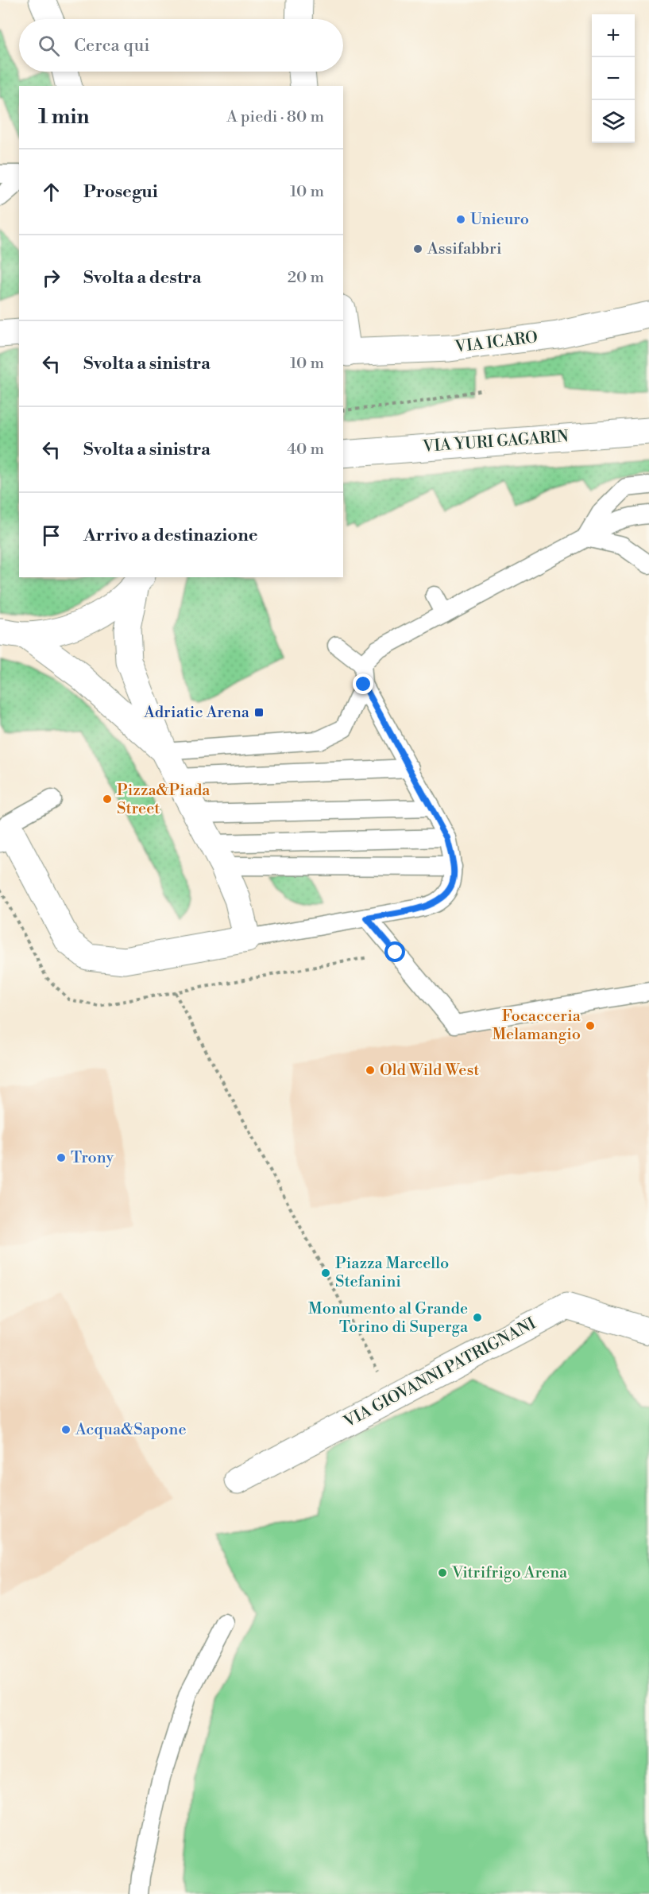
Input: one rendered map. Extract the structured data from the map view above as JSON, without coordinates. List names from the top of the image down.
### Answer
{
  "streets": {
    "street": ["VIA ICARO", "VIA YURI GAGARIN", "VIA GIOVANNI PATRIGNANI"]
  },
  "places": {
    "other": [
      "Unieuro",
      "Assifabbri",
      "Pizza&Piada Street",
      "Focacceria Melamangio",
      "Old Wild West",
      "Trony",
      "Piazza Marcello Stefanini",
      "Monumento al Grande Torino di Superga",
      "Acqua&Sapone",
      "Vitrifrigo Arena"
    ],
    "transit": ["Adriatic Arena"]
  },
  "page": {
    "map_buttons": ["+", "−"],
    "search": "Cerca qui",
    "heading": ["1 min", "A piedi · 80 m"],
    "list": [
      ["Prosegui", "10 m"],
      ["Svolta a destra", "20 m"],
      ["Svolta a sinistra", "10 m"],
      ["Svolta a sinistra", "40 m"],
      "Arrivo a destinazione"
    ]
  }
}
